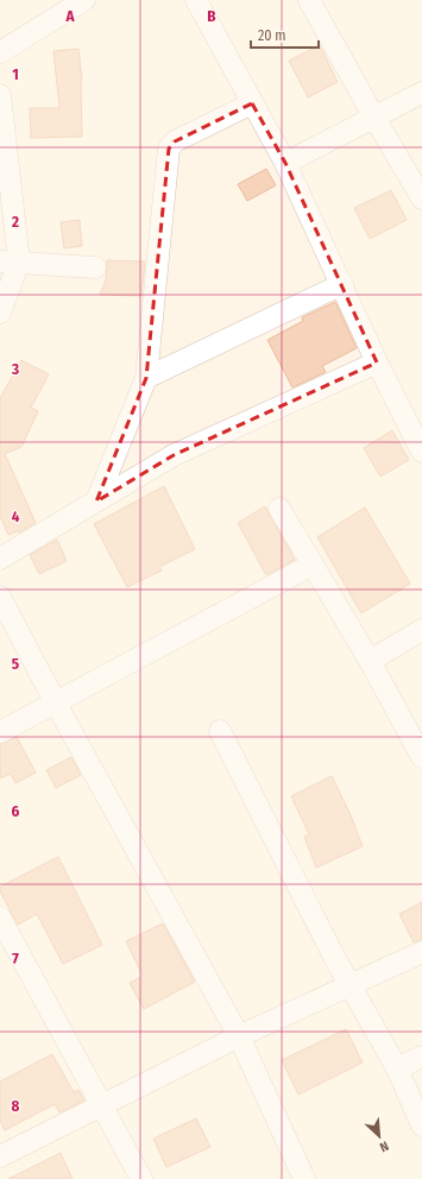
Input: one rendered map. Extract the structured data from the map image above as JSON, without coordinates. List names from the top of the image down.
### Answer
{
  "scale_bar": "20 m",
  "north": "bottom right",
  "grid": {
    "columns": ["A", "B"],
    "rows": [
      "1",
      "2",
      "3",
      "4",
      "5",
      "6",
      "7",
      "8"
    ]
  }
}
